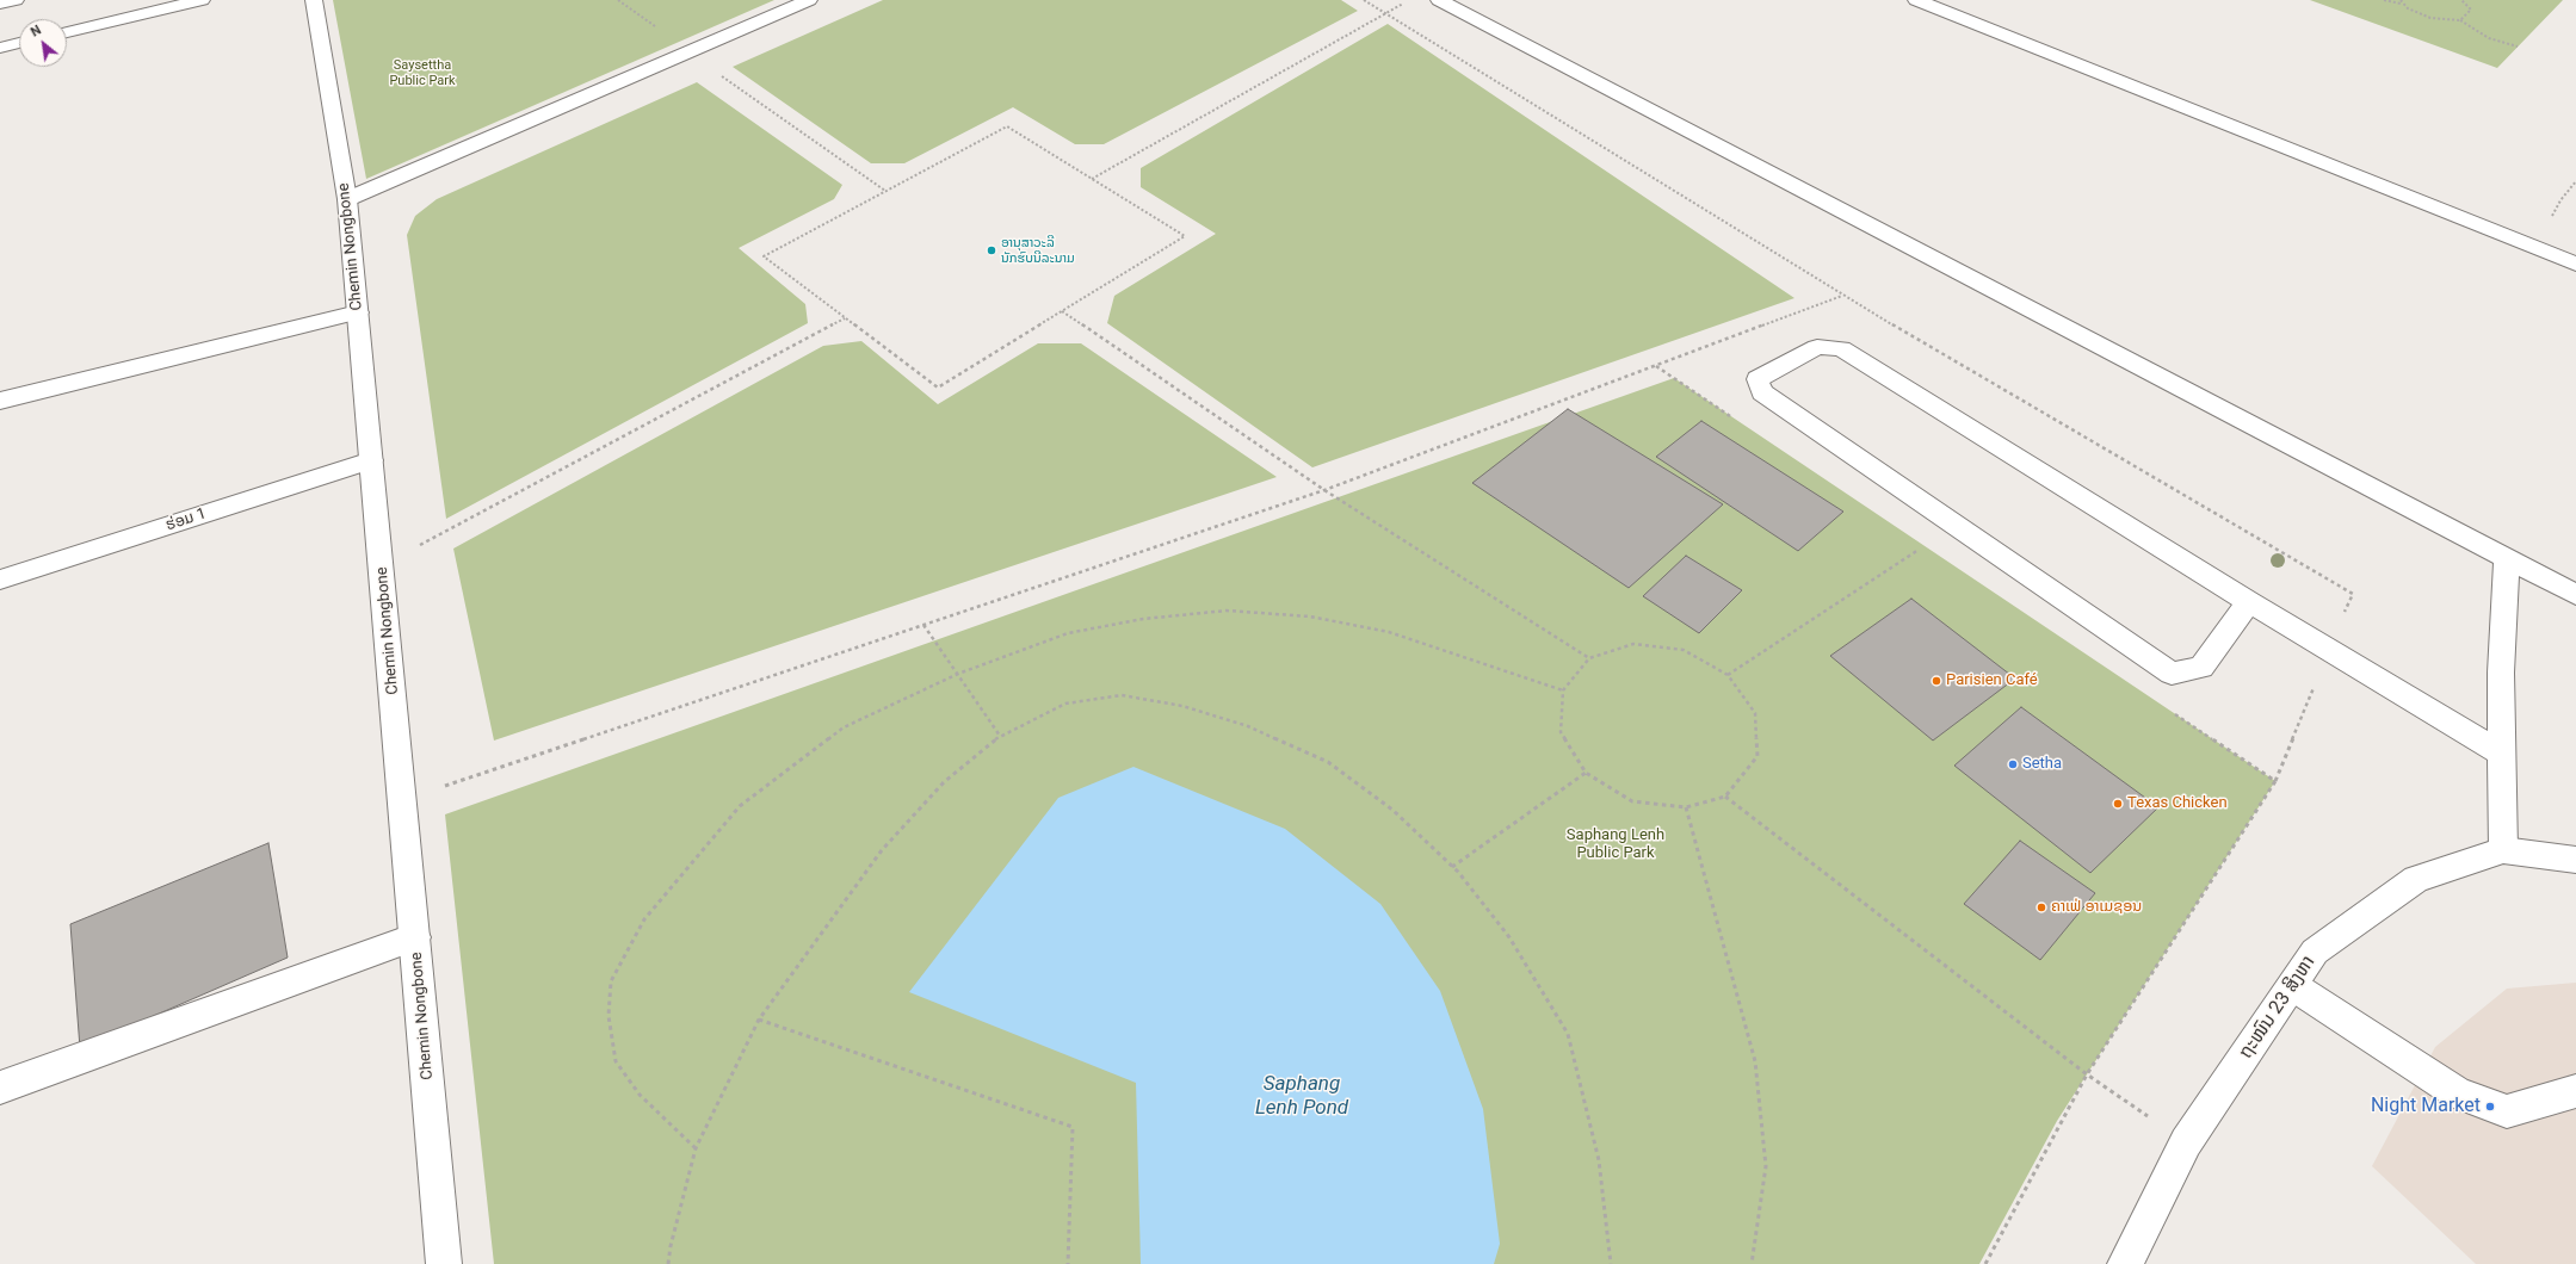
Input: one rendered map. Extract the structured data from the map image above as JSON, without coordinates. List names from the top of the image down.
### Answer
{
  "streets": {
    "street": ["Chemin Nongbone", "ຮ່ອມ 1", "ຖະໜົນ 23 ສິງຫາ"]
  },
  "crossings": [
    ["Chemin Nongbone", "ຮ່ອມ 1"]
  ],
  "water": ["Saphang Lenh Pond"],
  "parks": ["Saysettha Public Park", "Saphang Lenh Public Park"],
  "places": [
    "ອານຸສາວະລີ ນັກຮົບນີລະນາມ",
    "Parisien Café",
    "Setha",
    "Texas Chicken",
    "ຄາເຟ່ ອາເມຊອນ",
    "Night Market"
  ],
  "north": "top left"
}
